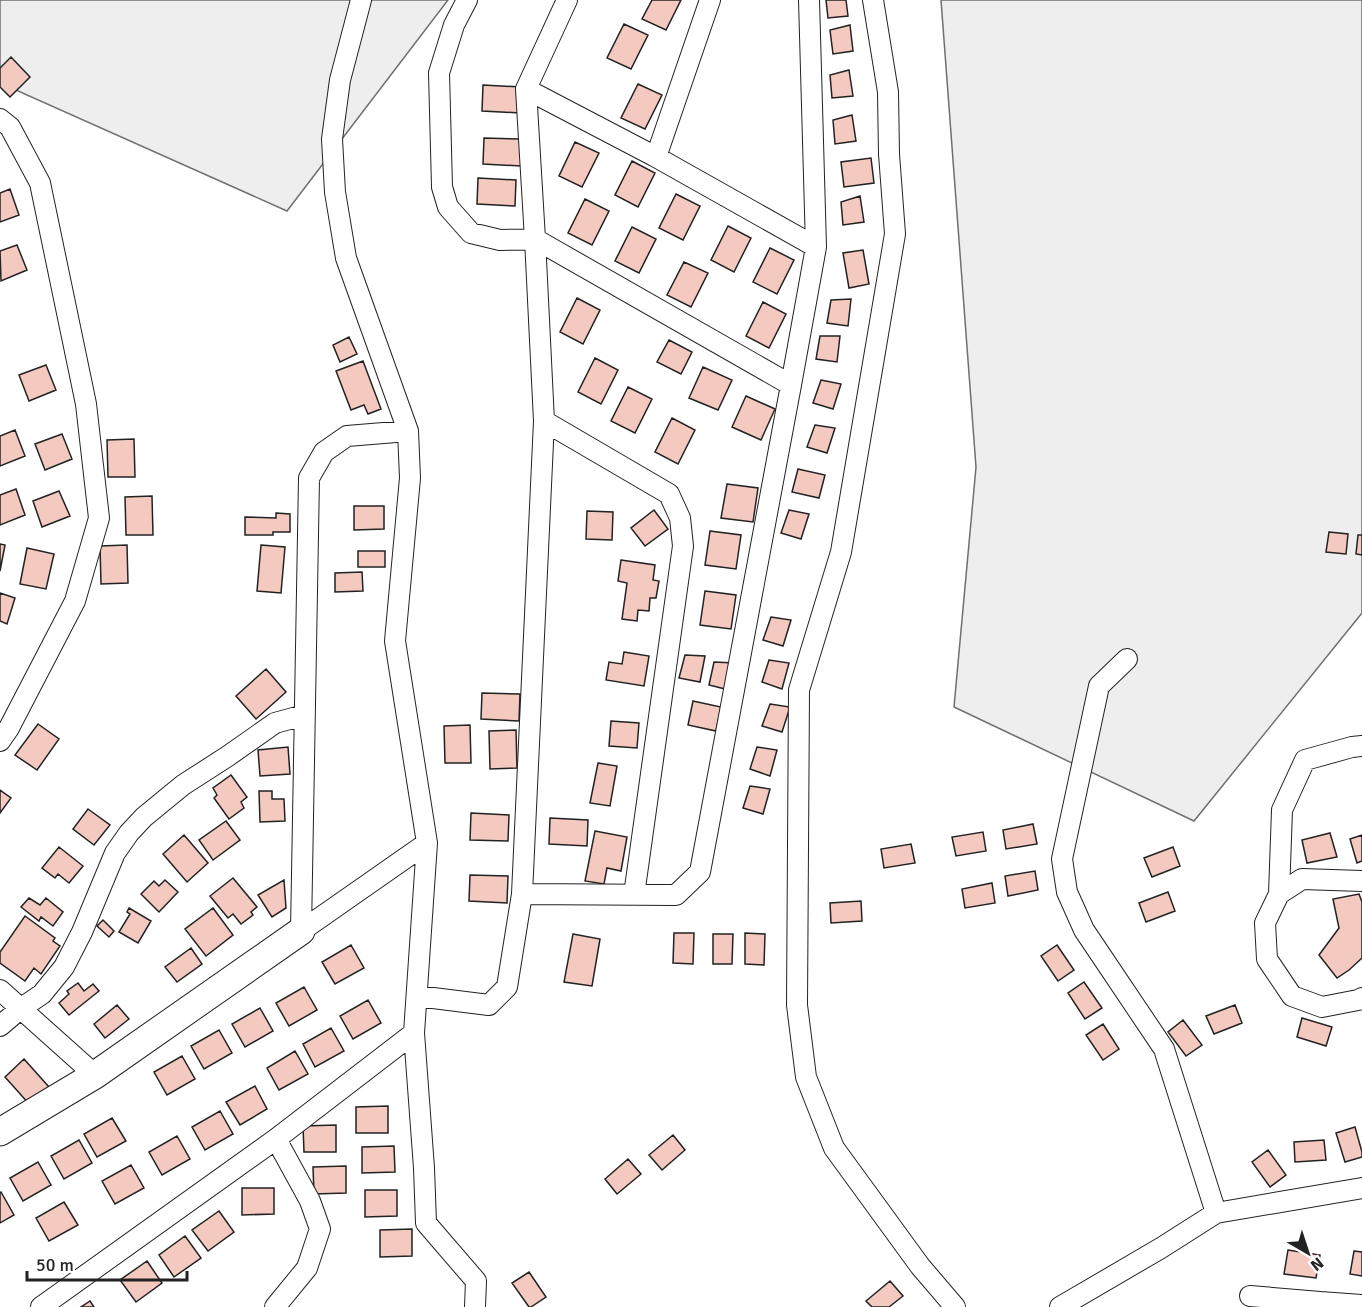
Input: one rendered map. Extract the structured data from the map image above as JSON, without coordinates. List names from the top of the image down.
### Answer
{
  "scale_bar": "50 m",
  "north": "bottom right"
}
